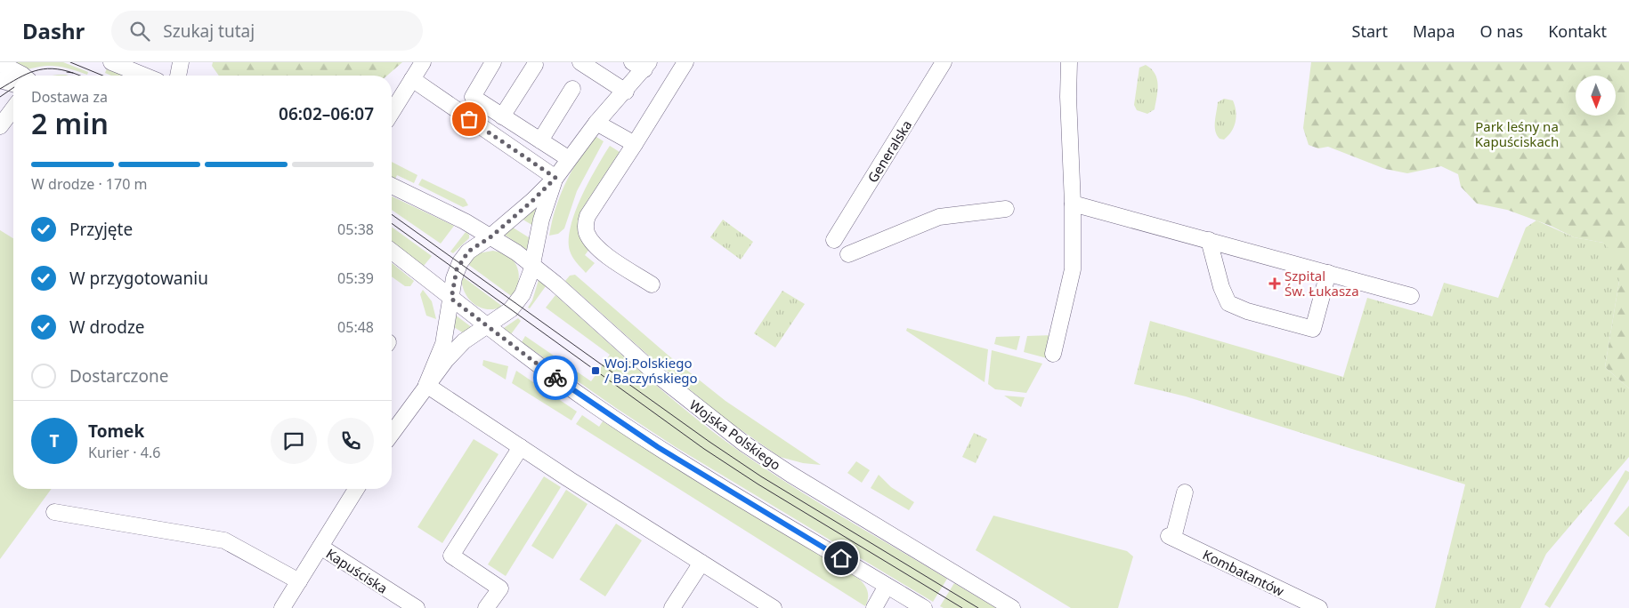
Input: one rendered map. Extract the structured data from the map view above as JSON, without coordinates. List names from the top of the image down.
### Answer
{
  "streets": {
    "street": [
      "Generalska",
      "Wojska Polskiego",
      "Kapuściska",
      "Kombatantów"
    ]
  },
  "parks": ["Park leśny na Kapuściskach"],
  "places": {
    "health": ["Szpital Św. Łukasza"],
    "transit": ["Woj.Polskiego / Baczyńskiego"]
  },
  "north": "bottom",
  "page": {
    "header": "Dashr",
    "search": "Szukaj tutaj",
    "nav": [
      "Start",
      "Mapa",
      "O nas",
      "Kontakt"
    ],
    "heading": ["2 min", "Dostawa za", "06:02–06:07"],
    "panel": ["Tomek", "Kurier · 4.6"],
    "bar": "W drodze · 170 m",
    "list": [
      ["Przyjęte", "05:38"],
      ["W przygotowaniu", "05:39"],
      ["W drodze", "05:48"],
      "Dostarczone"
    ],
    "round": "T"
  }
}
